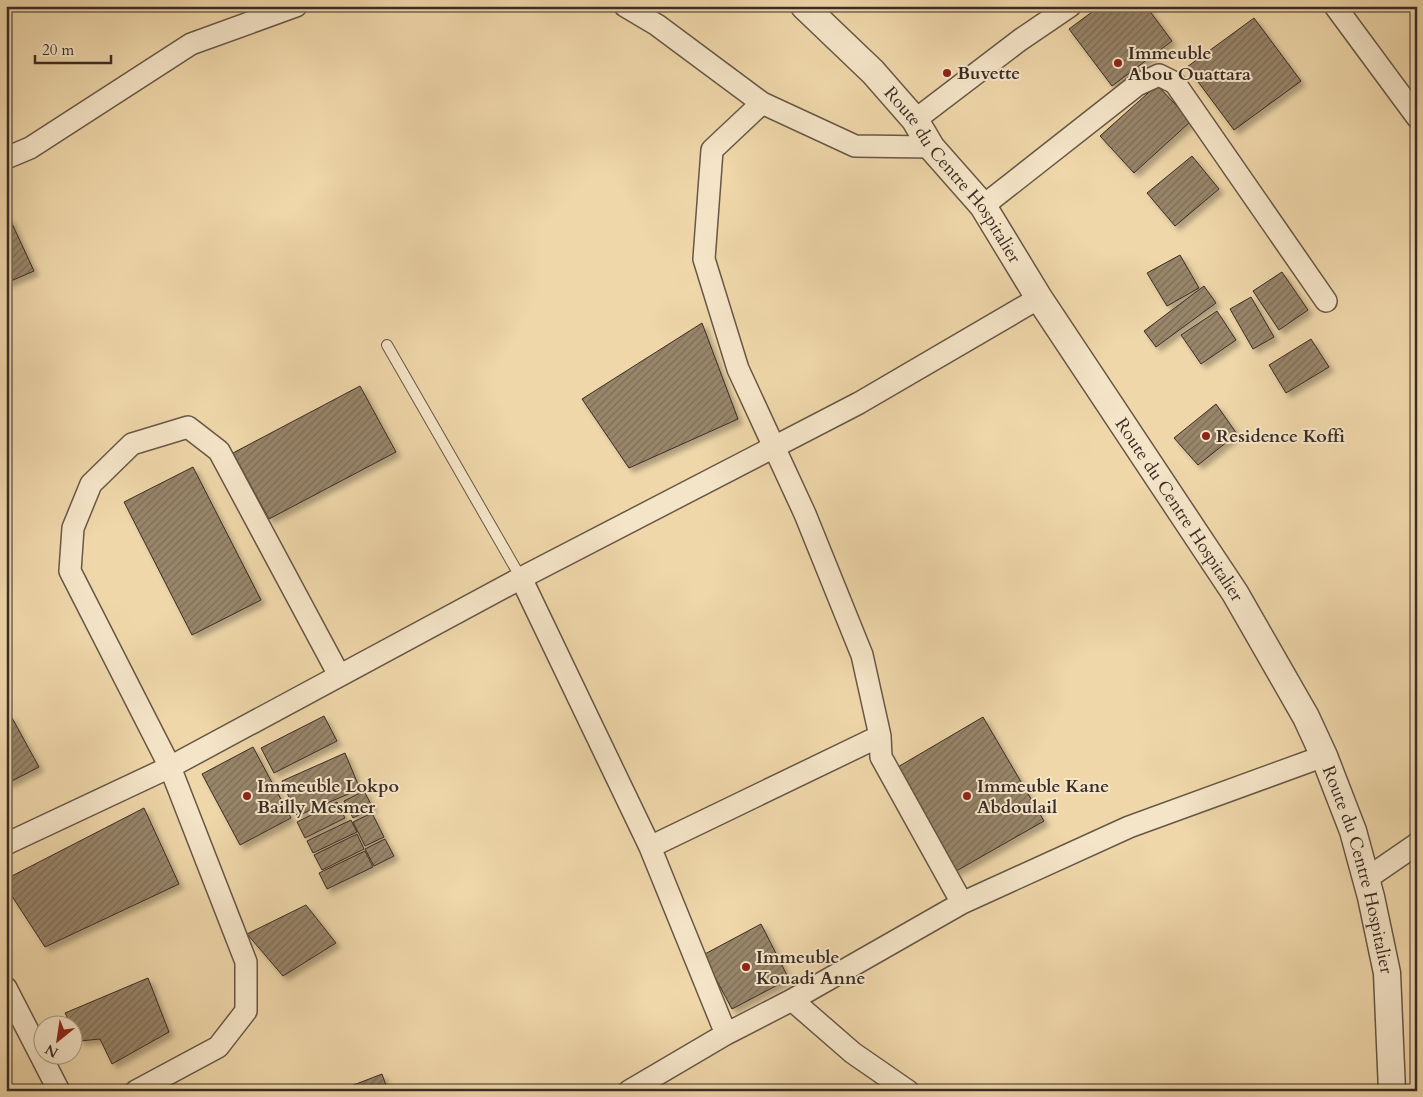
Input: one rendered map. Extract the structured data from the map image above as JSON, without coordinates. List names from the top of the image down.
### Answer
{
  "streets": {
    "street": ["Route du Centre Hospitalier"]
  },
  "places": [
    "Immeuble Abou Ouattara",
    "Buvette",
    "Residence Koffi",
    "Immeuble Lokpo Bailly Mesmer",
    "Immeuble Kane Abdoulail",
    "Immeuble Kouadi Anne"
  ],
  "scale_bar": "20 m",
  "north": "bottom left"
}
